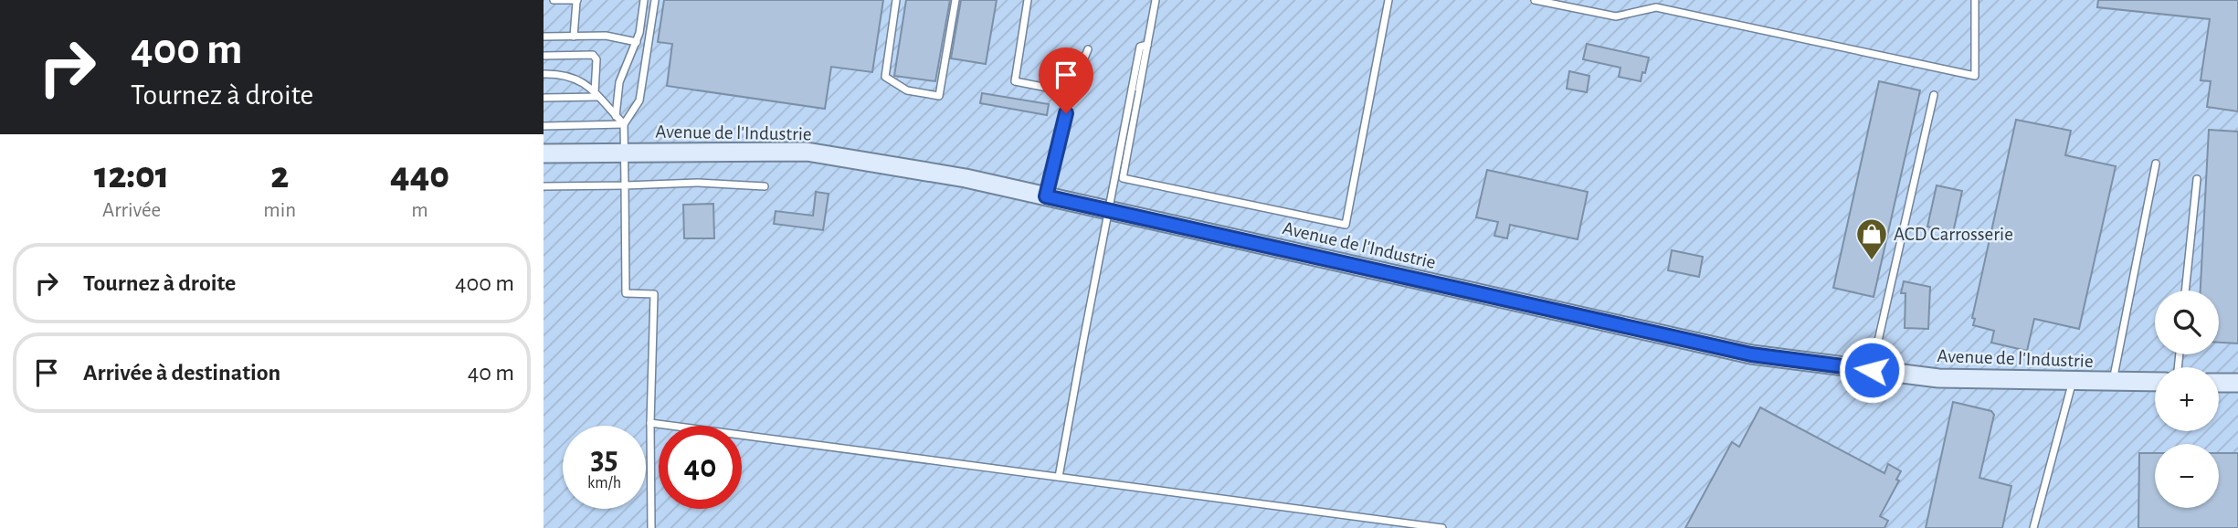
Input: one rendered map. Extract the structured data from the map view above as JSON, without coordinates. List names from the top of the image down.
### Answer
{
  "streets": {
    "street": ["Avenue de l'Industrie"]
  },
  "places": {
    "shop": ["ACD Carrosserie"]
  },
  "page": {
    "turn": ["400 m", "Tournez à droite"],
    "eta": [
      "12:01",
      "Arrivée",
      "2",
      "min",
      "440",
      "m"
    ],
    "list": [
      {
        "name": "Tournez à droite",
        "value": "400 m"
      },
      {
        "name": "Arrivée à destination",
        "value": "40 m"
      }
    ],
    "map_buttons": ["+", "−"],
    "speed": "35 km/h",
    "limit": "40"
  }
}
